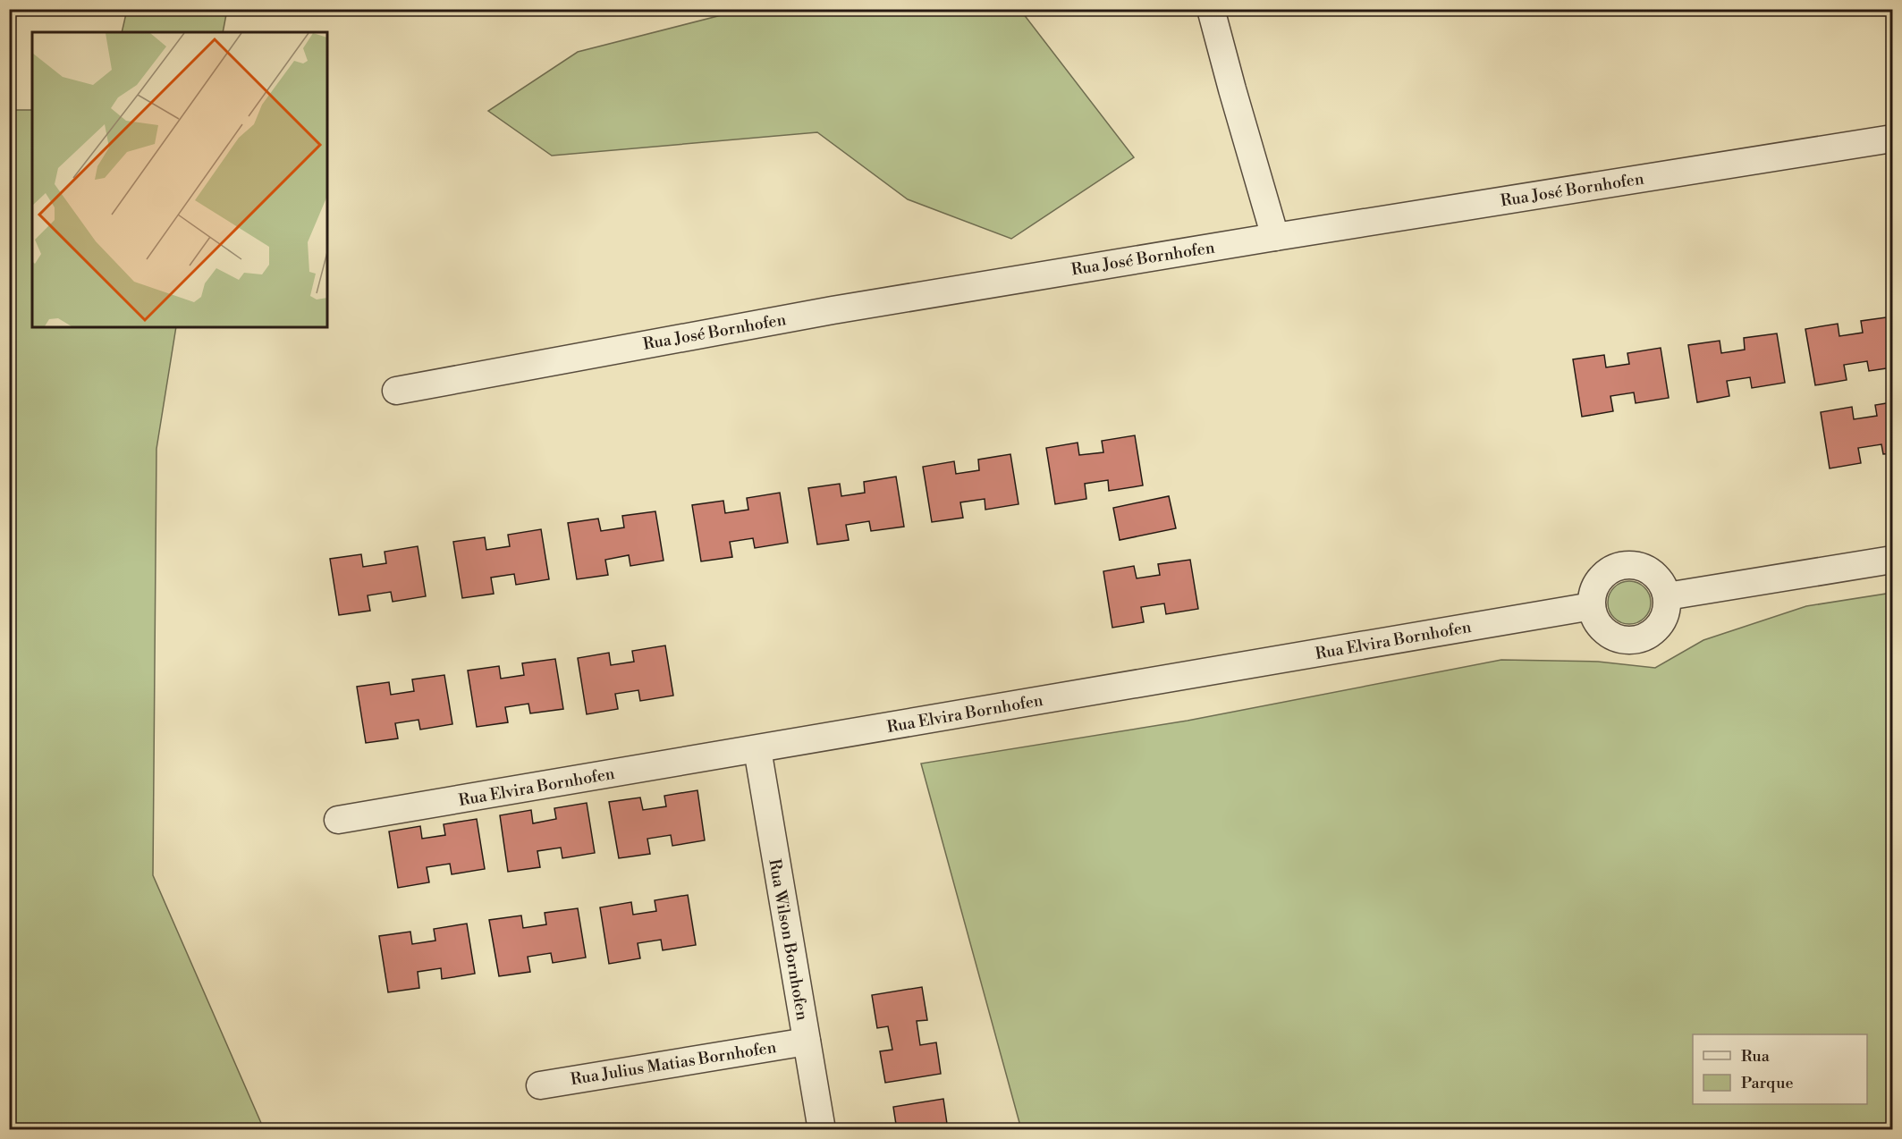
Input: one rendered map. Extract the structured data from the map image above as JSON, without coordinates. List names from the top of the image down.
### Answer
{
  "streets": {
    "street": [
      "Rua José Bornhofen",
      "Rua Elvira Bornhofen",
      "Rua Wilson Bornhofen",
      "Rua Julius Matias Bornhofen"
    ]
  },
  "crossings": [
    ["Rua Elvira Bornhofen", "Rua Wilson Bornhofen"],
    ["Rua Wilson Bornhofen", "Rua Julius Matias Bornhofen"]
  ],
  "legend": ["Rua", "Parque"]
}
